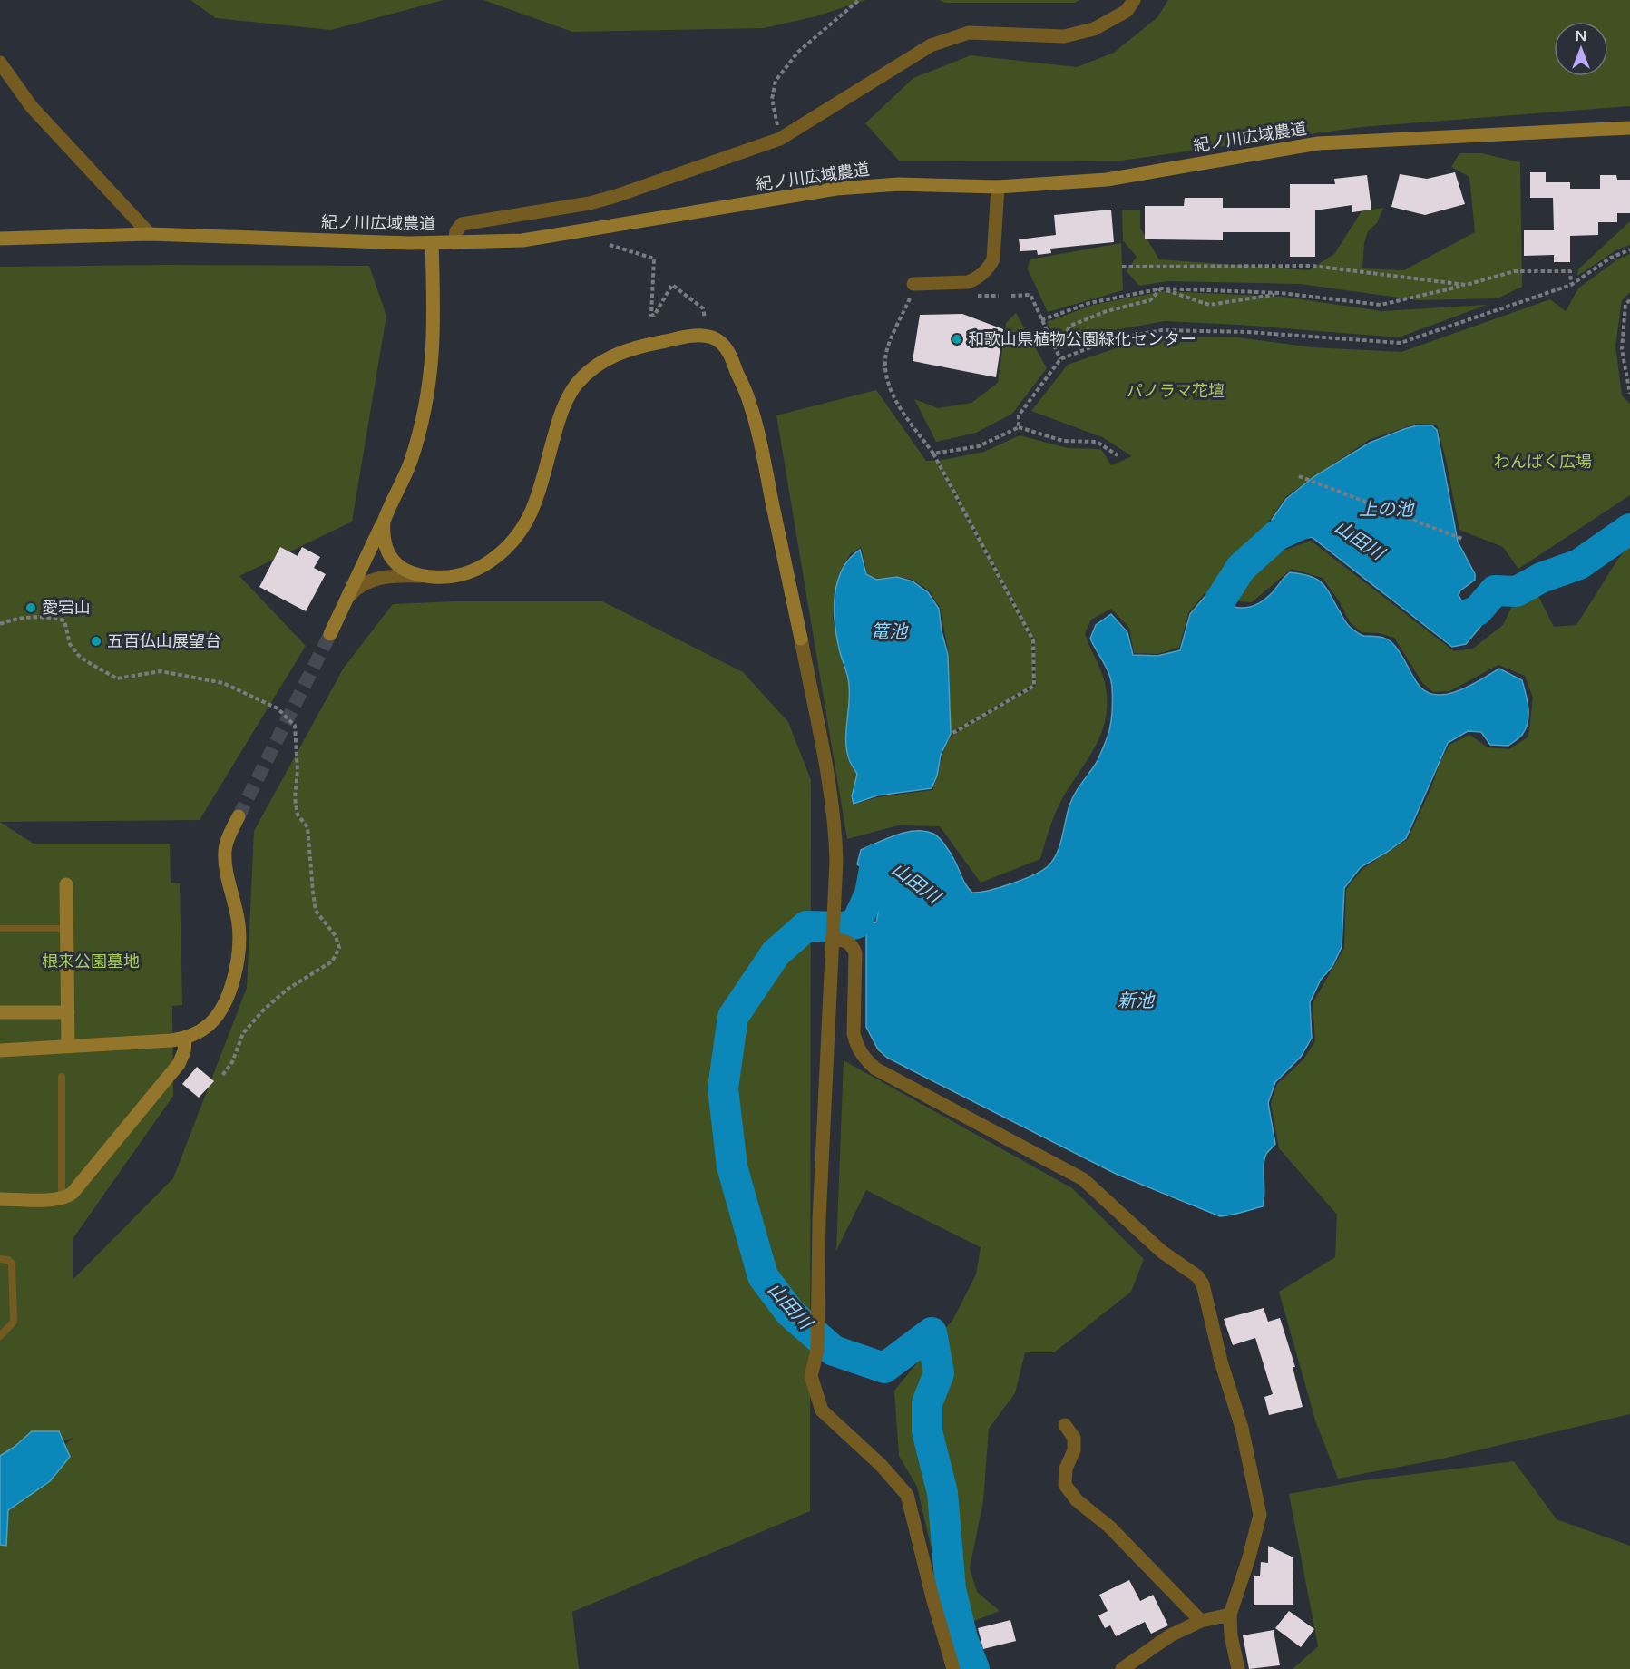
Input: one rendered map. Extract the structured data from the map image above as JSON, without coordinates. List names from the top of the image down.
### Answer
{
  "streets": {
    "street": ["紀ノ川広域農道"]
  },
  "water": [
    "上の池",
    "山田川",
    "篭池",
    "新池"
  ],
  "parks": ["パノラマ花壇", "わんぱく広場", "根来公園墓地"],
  "places": ["和歌山県植物公園緑化センター", "愛宕山", "五百仏山展望台"],
  "north": "top"
}
